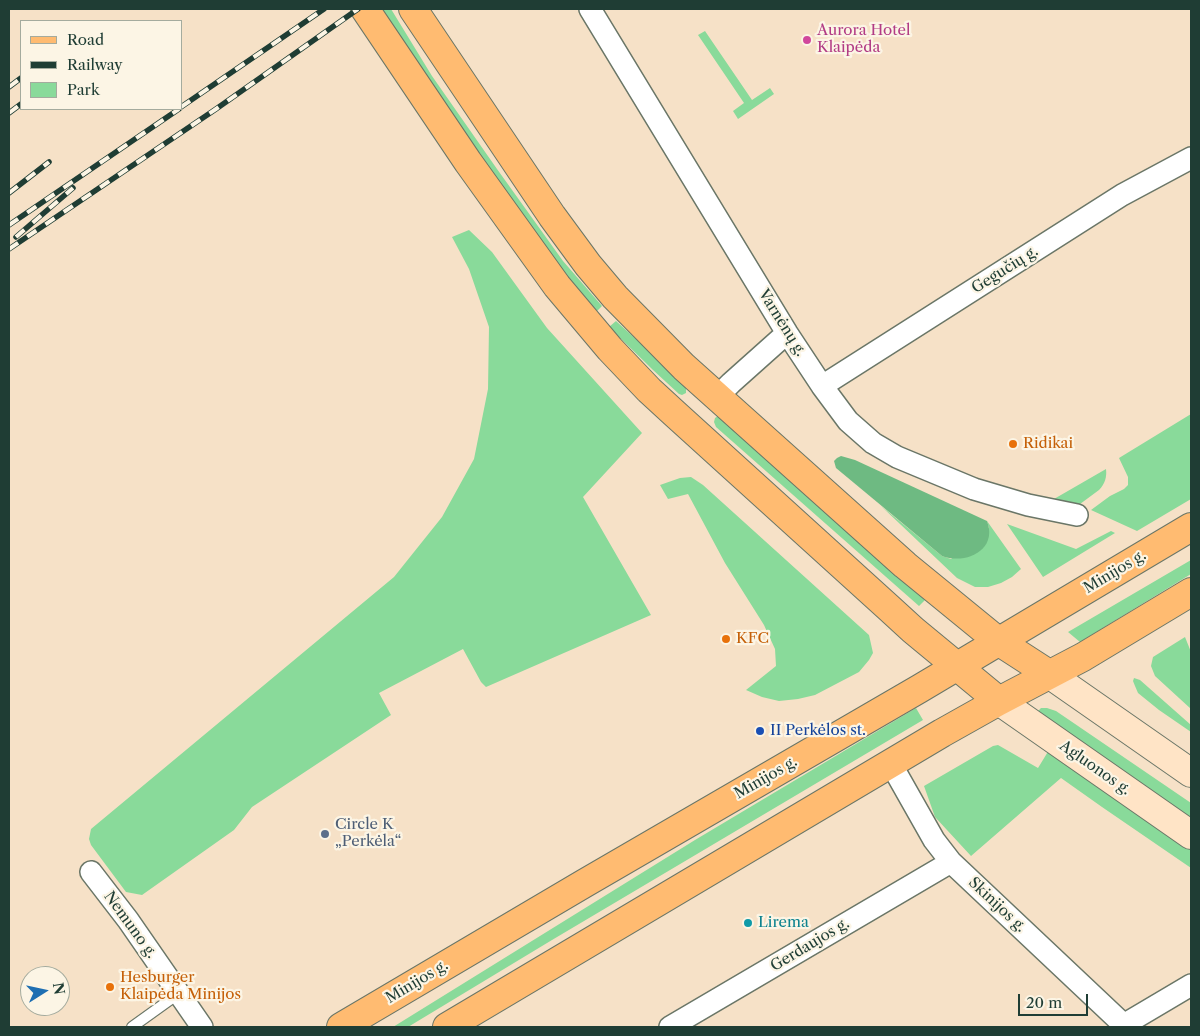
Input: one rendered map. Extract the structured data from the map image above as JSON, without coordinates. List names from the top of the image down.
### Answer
{
  "streets": {
    "main road": ["Minijos g.", "Agluonos g."],
    "street": [
      "Gegučių g.",
      "Varnėnų g.",
      "Skinijos g.",
      "Nemuno g.",
      "Gerdaujos g."
    ]
  },
  "crossings": [
    ["Gegučių g.", "Varnėnų g."],
    ["Skinijos g.", "Gerdaujos g."]
  ],
  "places": [
    "Aurora Hotel Klaipėda",
    "Ridikai",
    "KFC",
    "II Perkėlos st.",
    "Circle K „Perkėla“",
    "Lirema",
    "Hesburger Klaipėda Minijos"
  ],
  "legend": ["Road", "Railway", "Park"],
  "scale_bar": "20 m",
  "north": "right"
}
